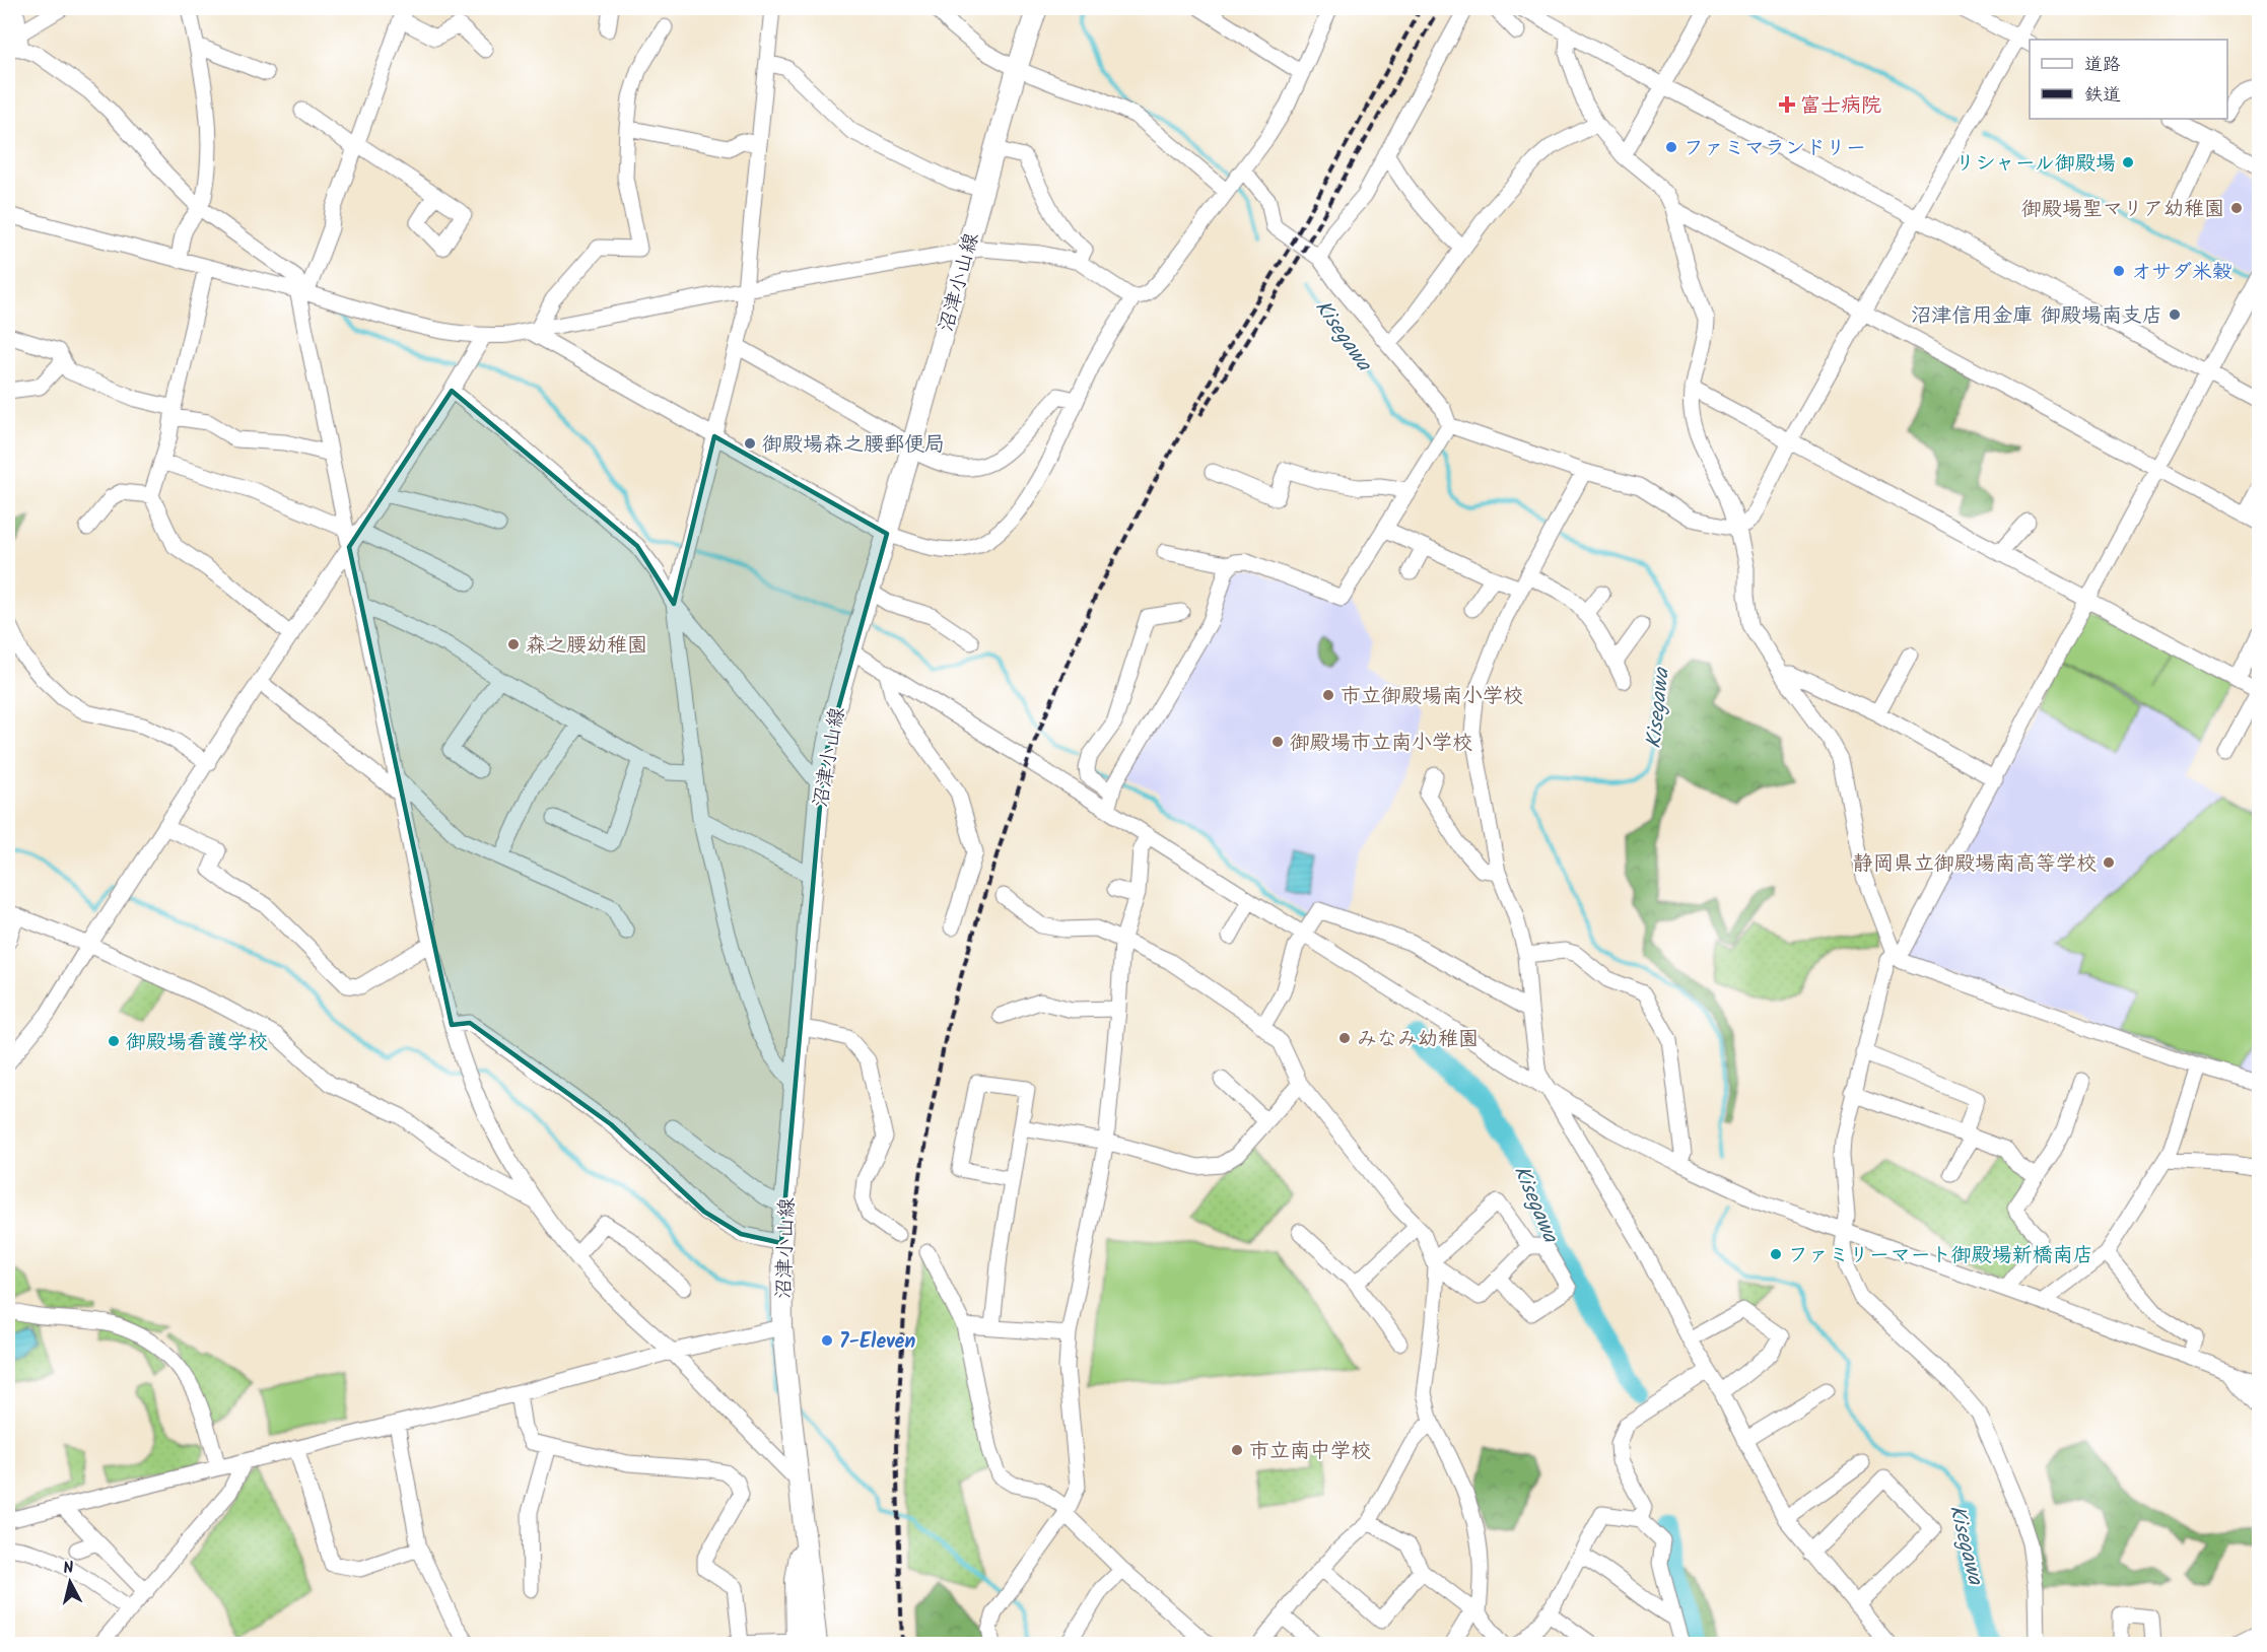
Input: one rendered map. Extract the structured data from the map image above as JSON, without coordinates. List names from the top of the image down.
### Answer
{
  "streets": {
    "main road": ["沼津小山線"]
  },
  "water": ["Kisegawa"],
  "places": {
    "health": ["富士病院"],
    "other": [
      "ファミマランドリー",
      "リシャール御殿場",
      "御殿場聖マリア幼稚園",
      "オサダ米穀",
      "沼津信用金庫 御殿場南支店",
      "御殿場森之腰郵便局",
      "森之腰幼稚園",
      "市立御殿場南小学校",
      "御殿場市立南小学校",
      "静岡県立御殿場南高等学校",
      "みなみ幼稚園",
      "御殿場看護学校",
      "ファミリーマート御殿場新橋南店",
      "7-Eleven",
      "市立南中学校"
    ]
  },
  "legend": ["道路", "鉄道"],
  "north": "top"
}
